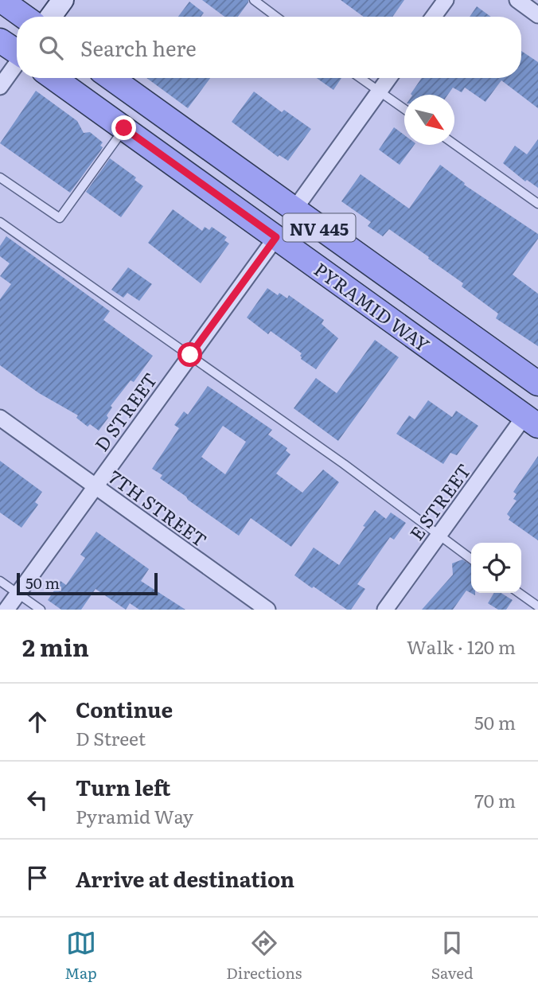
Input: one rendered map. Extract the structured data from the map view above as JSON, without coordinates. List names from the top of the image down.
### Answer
{
  "streets": {
    "main road": ["NV 445", "PYRAMID WAY"],
    "street": ["D STREET", "E STREET", "7TH STREET"]
  },
  "crossings": [
    ["PYRAMID WAY", "D STREET"],
    ["PYRAMID WAY", "E STREET"],
    ["D STREET", "7TH STREET"]
  ],
  "scale_bar": "50 m",
  "north": "bottom right",
  "page": {
    "search": "Search here",
    "scale": "50 m",
    "heading": ["2 min", "Walk · 120 m"],
    "list": [
      ["Continue", "D Street", "50 m"],
      ["Turn left", "Pyramid Way", "70 m"],
      "Arrive at destination"
    ],
    "nav": ["Map", "Directions", "Saved"]
  }
}
